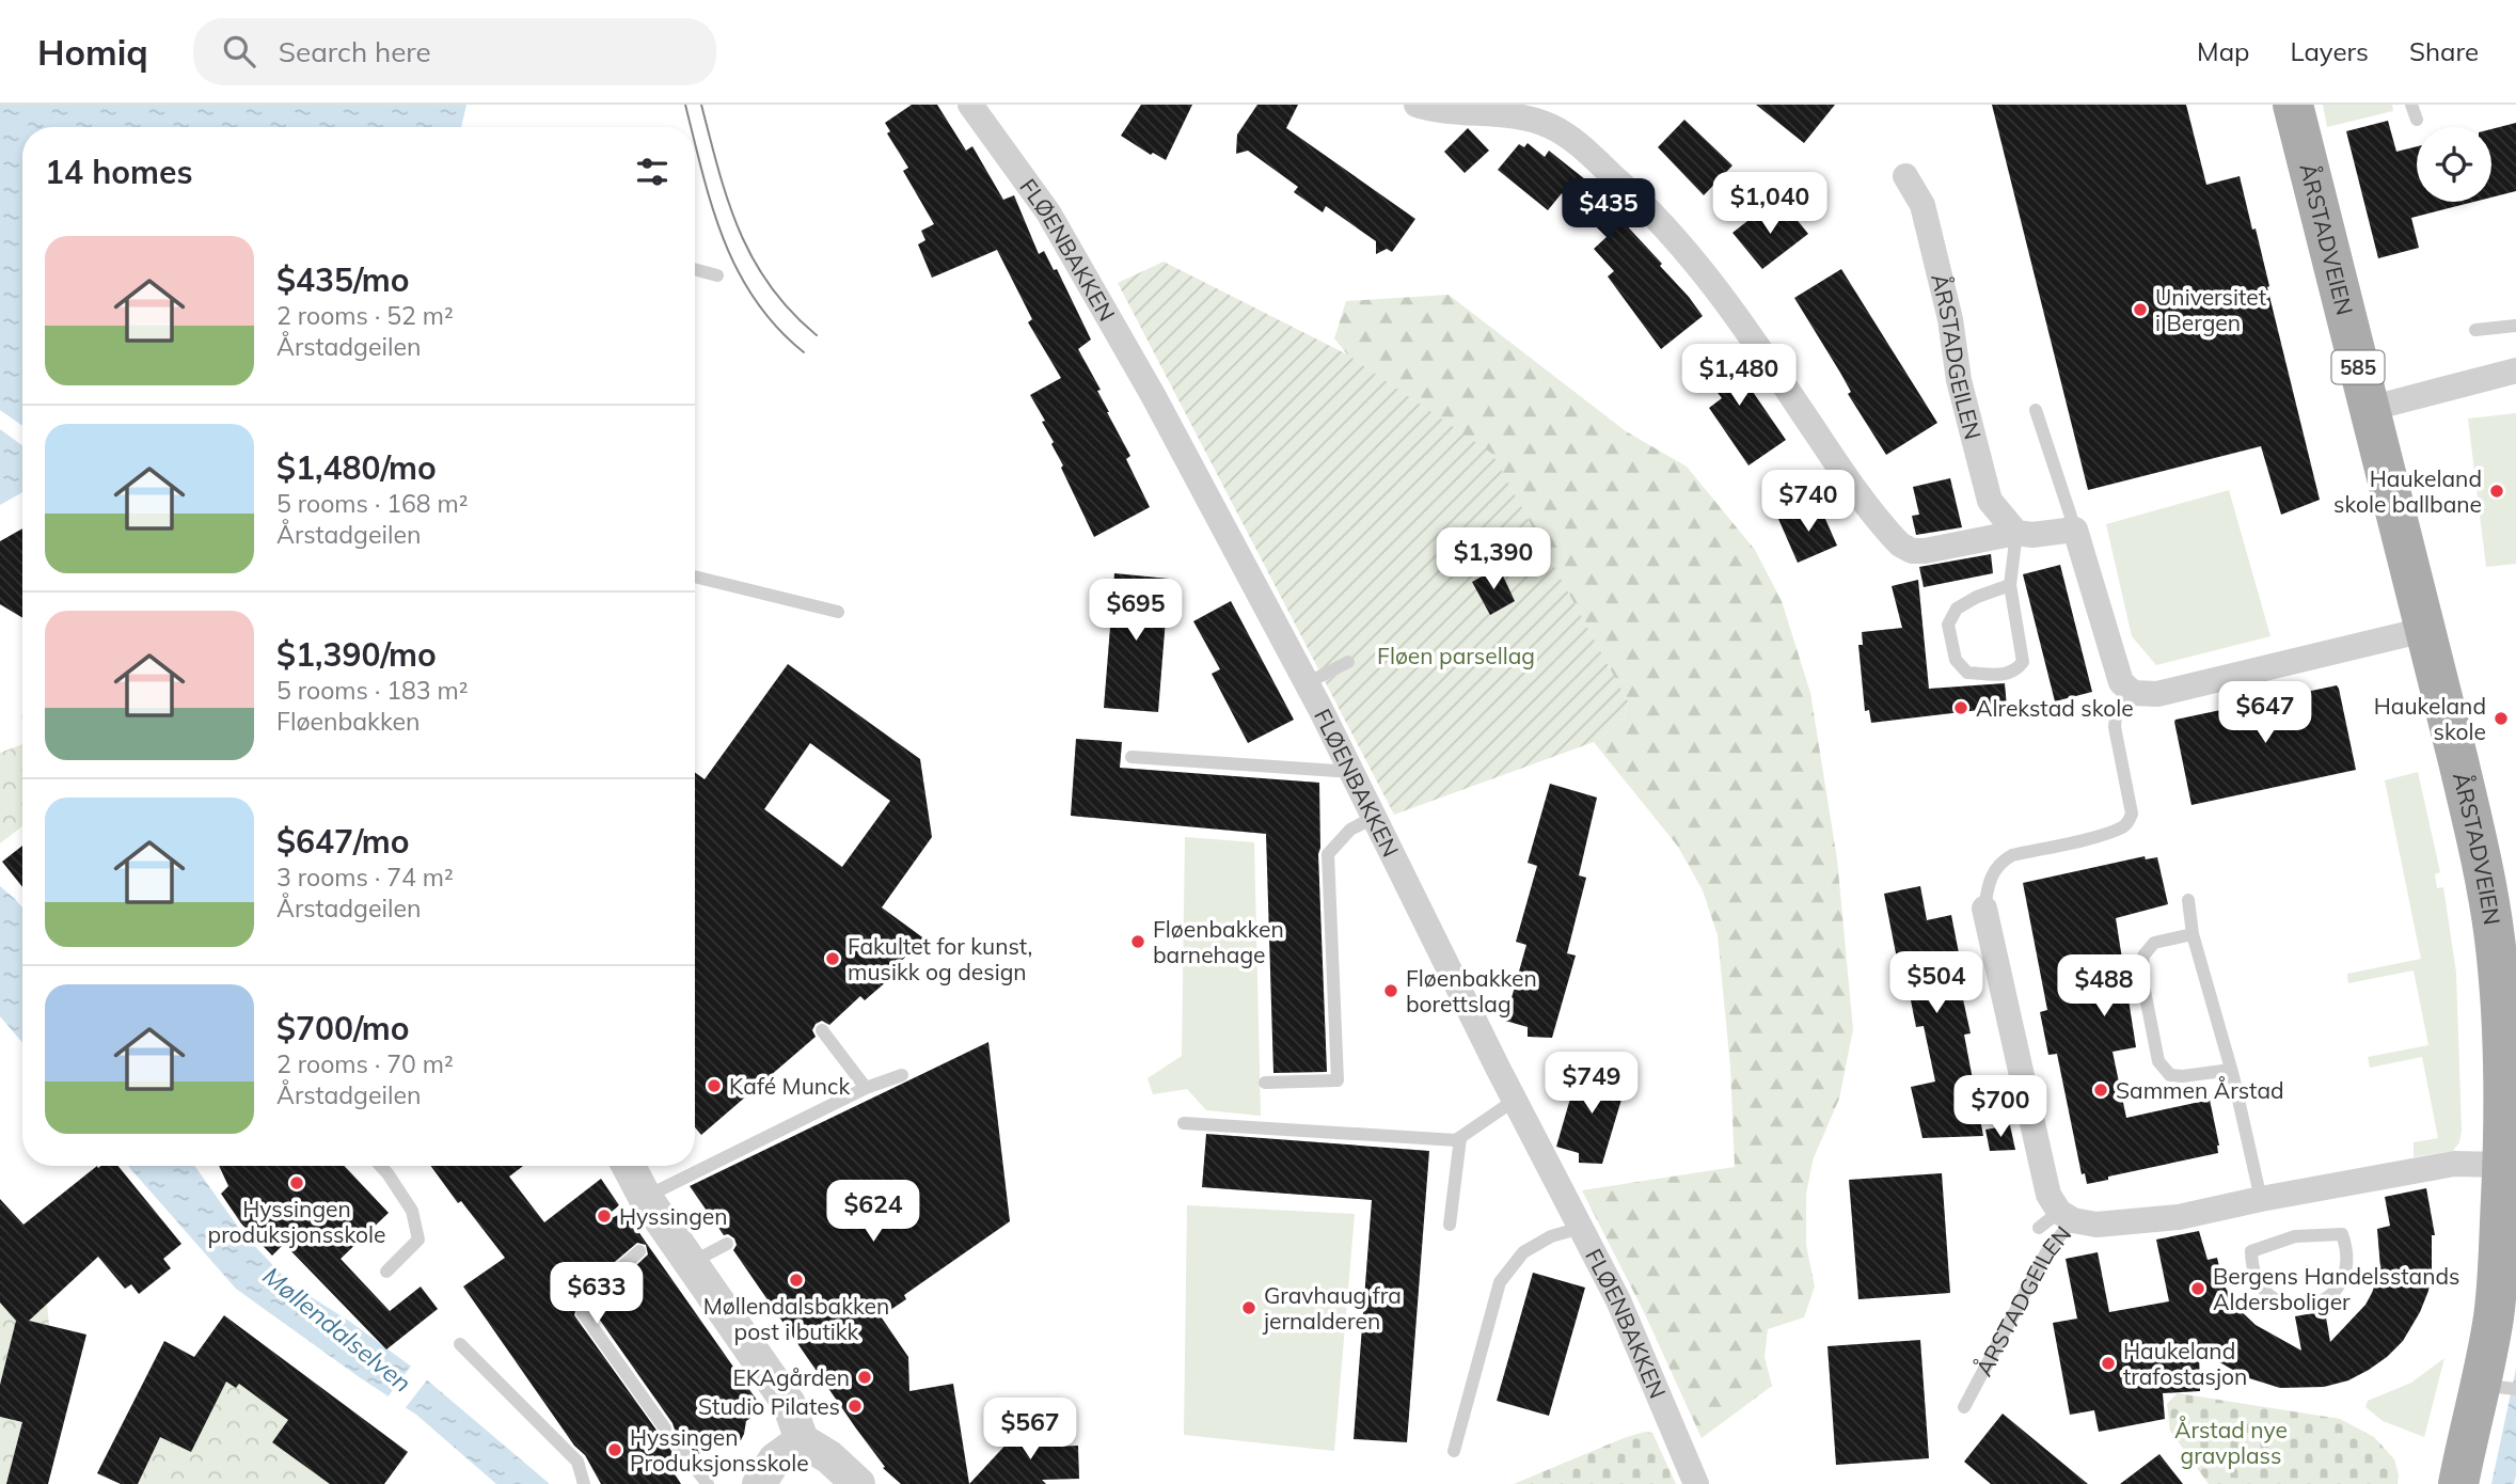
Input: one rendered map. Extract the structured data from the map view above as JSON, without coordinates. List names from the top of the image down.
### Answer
{
  "streets": {
    "main road": ["ÅRSTADVEIEN", "585"],
    "street": ["FLØENBAKKEN", "ÅRSTADGEILEN"]
  },
  "water": ["Møllendalselven"],
  "parks": ["Fløen parsellag", "Årstad nye gravplass"],
  "places": [
    "Universitet i Bergen",
    "Haukeland skole ballbane",
    "Alrekstad skole",
    "Haukeland skole",
    "Fløenbakken barnehage",
    "Fakultet for kunst, musikk og design",
    "Fløenbakken borettslag",
    "Kafé Munck",
    "Sammen Årstad",
    "Hyssingen produksjonsskole",
    "Hyssingen",
    "Møllendalsbakken post i butikk",
    "Bergens Handelsstands Aldersboliger",
    "Gravhaug fra jernalderen",
    "Haukeland trafostasjon",
    "EKAgården",
    "Studio Pilates",
    "Hyssingen Produksjonsskole"
  ],
  "page": {
    "header": "Homiq",
    "search": "Search here",
    "nav": ["Map", "Layers", "Share"],
    "heading": "14 homes",
    "price": [
      "$1,040",
      "$435",
      "$1,480",
      "$740",
      "$1,390",
      "$695",
      "$647",
      "$504",
      "$488",
      "$749",
      "$700",
      "$624",
      "$633",
      "$567"
    ],
    "list": [
      {
        "name": "$435/mo",
        "note": "2 rooms · 52 m² · Årstadgeilen"
      },
      {
        "name": "$1,480/mo",
        "note": "5 rooms · 168 m² · Årstadgeilen"
      },
      {
        "name": "$1,390/mo",
        "note": "5 rooms · 183 m² · Fløenbakken"
      },
      {
        "name": "$647/mo",
        "note": "3 rooms · 74 m² · Årstadgeilen"
      },
      {
        "name": "$700/mo",
        "note": "2 rooms · 70 m² · Årstadgeilen"
      }
    ]
  }
}
